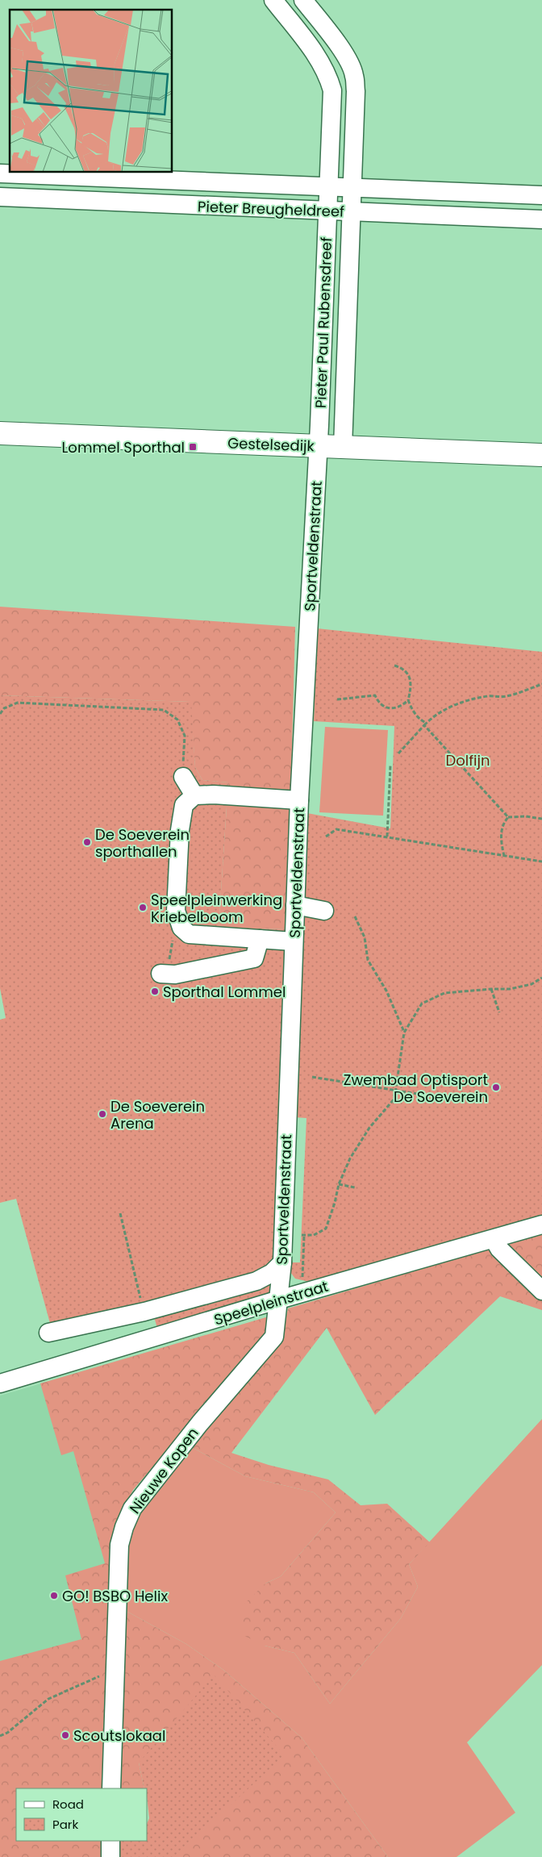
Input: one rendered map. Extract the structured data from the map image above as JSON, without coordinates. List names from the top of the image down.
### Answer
{
  "streets": {
    "main road": ["Gestelsedijk"],
    "street": [
      "Pieter Breugheldreef",
      "Pieter Paul Rubensdreef",
      "Sportveldenstraat",
      "Speelpleinstraat",
      "Nieuwe Kopen"
    ]
  },
  "crossings": [
    ["Pieter Breugheldreef", "Pieter Paul Rubensdreef"],
    ["Pieter Paul Rubensdreef", "Gestelsedijk"],
    ["Pieter Paul Rubensdreef", "Sportveldenstraat"],
    ["Gestelsedijk", "Sportveldenstraat"],
    ["Sportveldenstraat", "Speelpleinstraat"],
    ["Sportveldenstraat", "Nieuwe Kopen"],
    ["Speelpleinstraat", "Nieuwe Kopen"]
  ],
  "parks": ["Dolfijn"],
  "places": {
    "transit": ["Lommel Sporthal"],
    "other": [
      "De Soeverein sporthallen",
      "Speelpleinwerking Kriebelboom",
      "Sporthal Lommel",
      "Zwembad Optisport De Soeverein",
      "De Soeverein Arena",
      "GO! BSBO Helix",
      "Scoutslokaal"
    ]
  },
  "legend": ["Road", "Park"]
}
